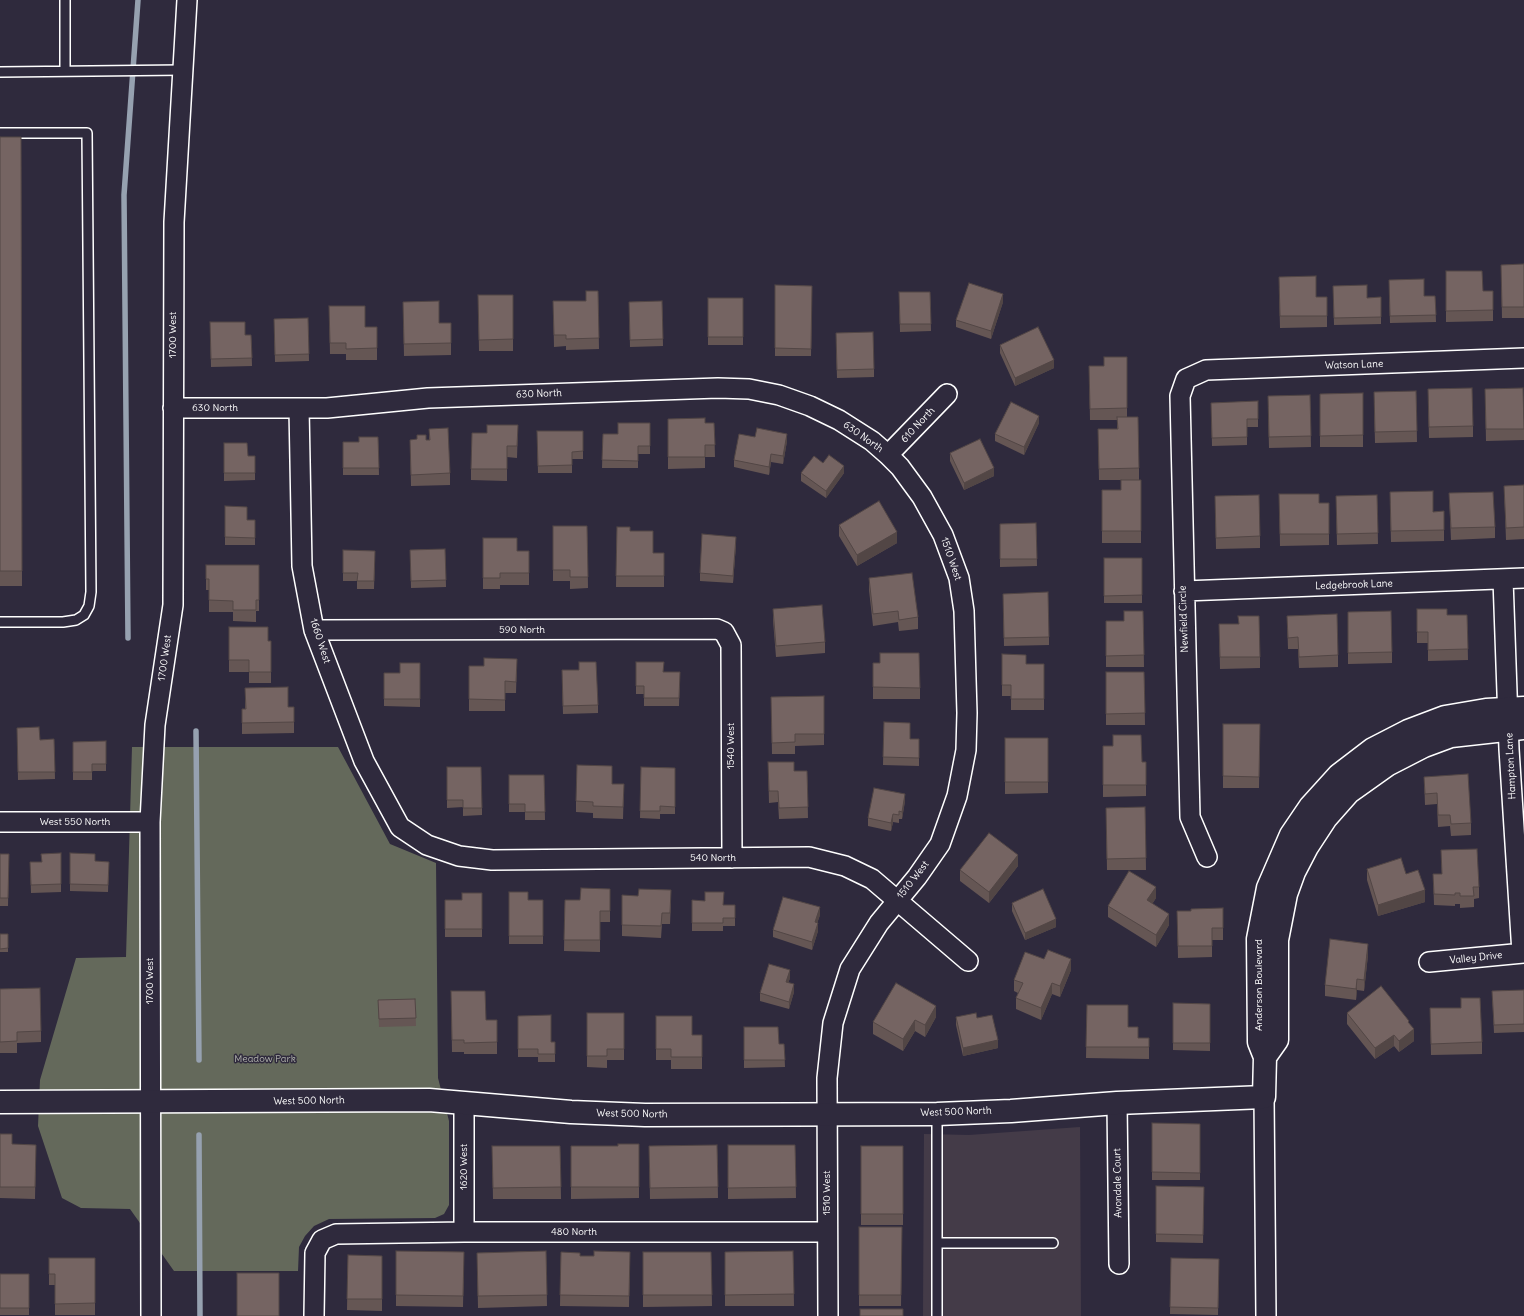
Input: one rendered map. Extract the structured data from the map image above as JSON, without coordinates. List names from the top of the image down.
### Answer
{
  "streets": {
    "street": [
      "1700 West",
      "Watson Lane",
      "630 North",
      "610 North",
      "1510 West",
      "Ledgebrook Lane",
      "Newfield Circle",
      "590 North",
      "1660 West",
      "1540 West",
      "Hampton Lane",
      "West 550 North",
      "540 North",
      "Valley Drive",
      "Anderson Boulevard",
      "West 500 North",
      "1620 West",
      "Avondale Court",
      "480 North"
    ]
  },
  "crossings": [
    ["1700 West", "630 North"],
    ["1700 West", "West 550 North"],
    ["1700 West", "West 500 North"],
    ["Watson Lane", "Newfield Circle"],
    ["630 North", "610 North"],
    ["630 North", "1510 West"],
    ["630 North", "1660 West"],
    ["610 North", "1510 West"],
    ["1510 West", "540 North"],
    ["1510 West", "West 500 North"],
    ["1510 West", "480 North"],
    ["Ledgebrook Lane", "Newfield Circle"],
    ["Ledgebrook Lane", "Hampton Lane"],
    ["590 North", "1660 West"],
    ["590 North", "1540 West"],
    ["1660 West", "540 North"],
    ["1540 West", "540 North"],
    ["Hampton Lane", "Valley Drive"],
    ["Hampton Lane", "Anderson Boulevard"],
    ["Anderson Boulevard", "West 500 North"],
    ["West 500 North", "1620 West"],
    ["West 500 North", "Avondale Court"],
    ["1620 West", "480 North"]
  ],
  "parks": ["Meadow Park"]
}
